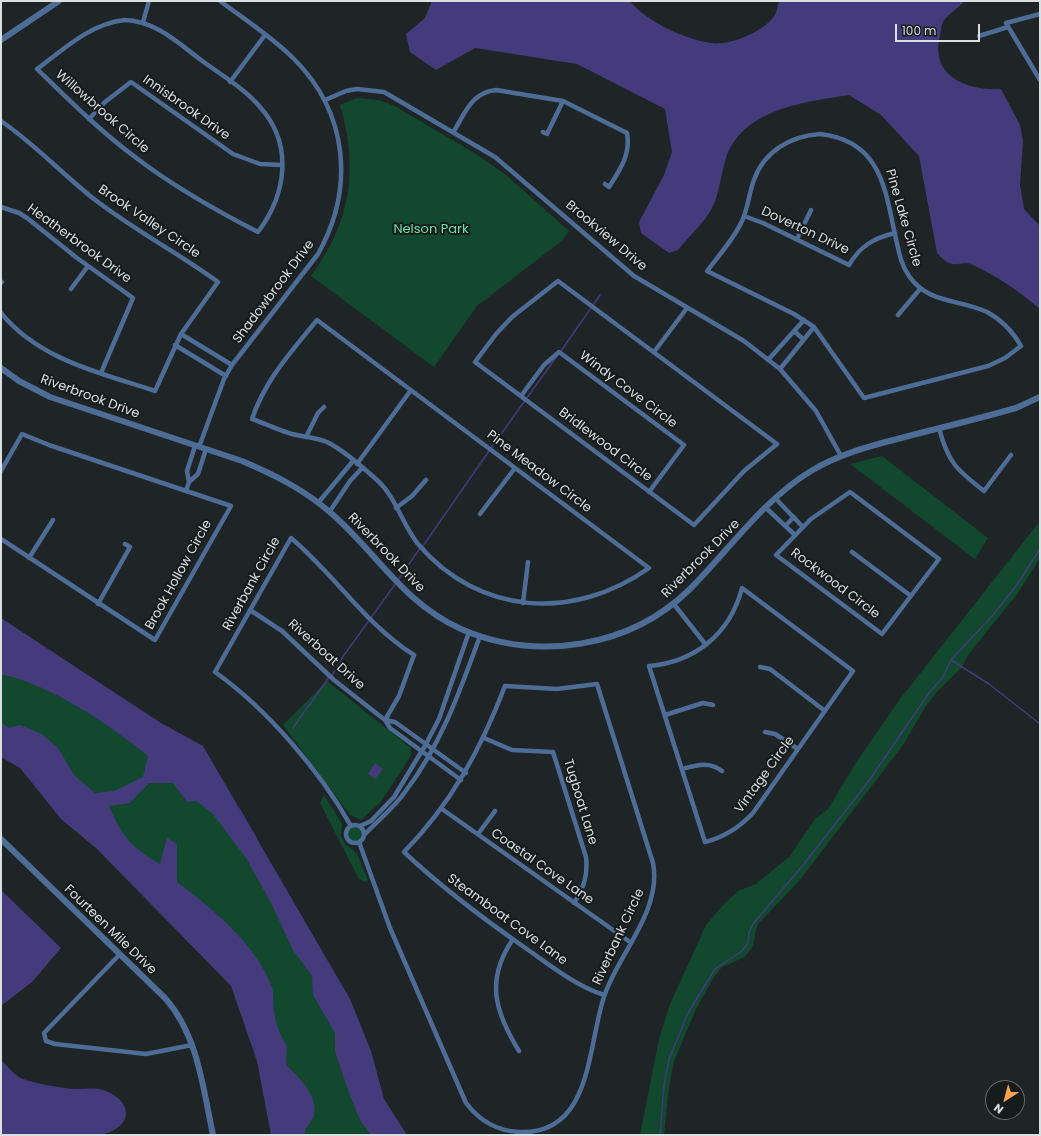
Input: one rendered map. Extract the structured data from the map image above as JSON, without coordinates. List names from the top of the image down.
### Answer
{
  "streets": {
    "street": [
      "Innisbrook Drive",
      "Willowbrook Circle",
      "Pine Lake Circle",
      "Brook Valley Circle",
      "Doverton Drive",
      "Brookview Drive",
      "Heatherbrook Drive",
      "Shadowbrook Drive",
      "Windy Cove Circle",
      "Riverbrook Drive",
      "Bridlewood Circle",
      "Pine Meadow Circle",
      "Brook Hollow Circle",
      "Riverbank Circle",
      "Rockwood Circle",
      "Riverboat Drive",
      "Vintage Circle",
      "Tugboat Lane",
      "Coastal Cove Lane",
      "Steamboat Cove Lane",
      "Fourteen Mile Drive"
    ]
  },
  "crossings": [
    ["Innisbrook Drive", "Willowbrook Circle"],
    ["Pine Lake Circle", "Doverton Drive"],
    ["Brook Valley Circle", "Heatherbrook Drive"],
    ["Brookview Drive", "Shadowbrook Drive"],
    ["Brookview Drive", "Riverbrook Drive"],
    ["Shadowbrook Drive", "Riverbrook Drive"],
    ["Windy Cove Circle", "Bridlewood Circle"],
    ["Riverbrook Drive", "Rockwood Circle"],
    ["Riverbank Circle", "Riverboat Drive"],
    ["Riverbank Circle", "Tugboat Lane"],
    ["Riverbank Circle", "Coastal Cove Lane"],
    ["Riverbank Circle", "Steamboat Cove Lane"],
    ["Tugboat Lane", "Coastal Cove Lane"]
  ],
  "parks": ["Nelson Park"],
  "scale_bar": "100 m",
  "north": "bottom left"
}
